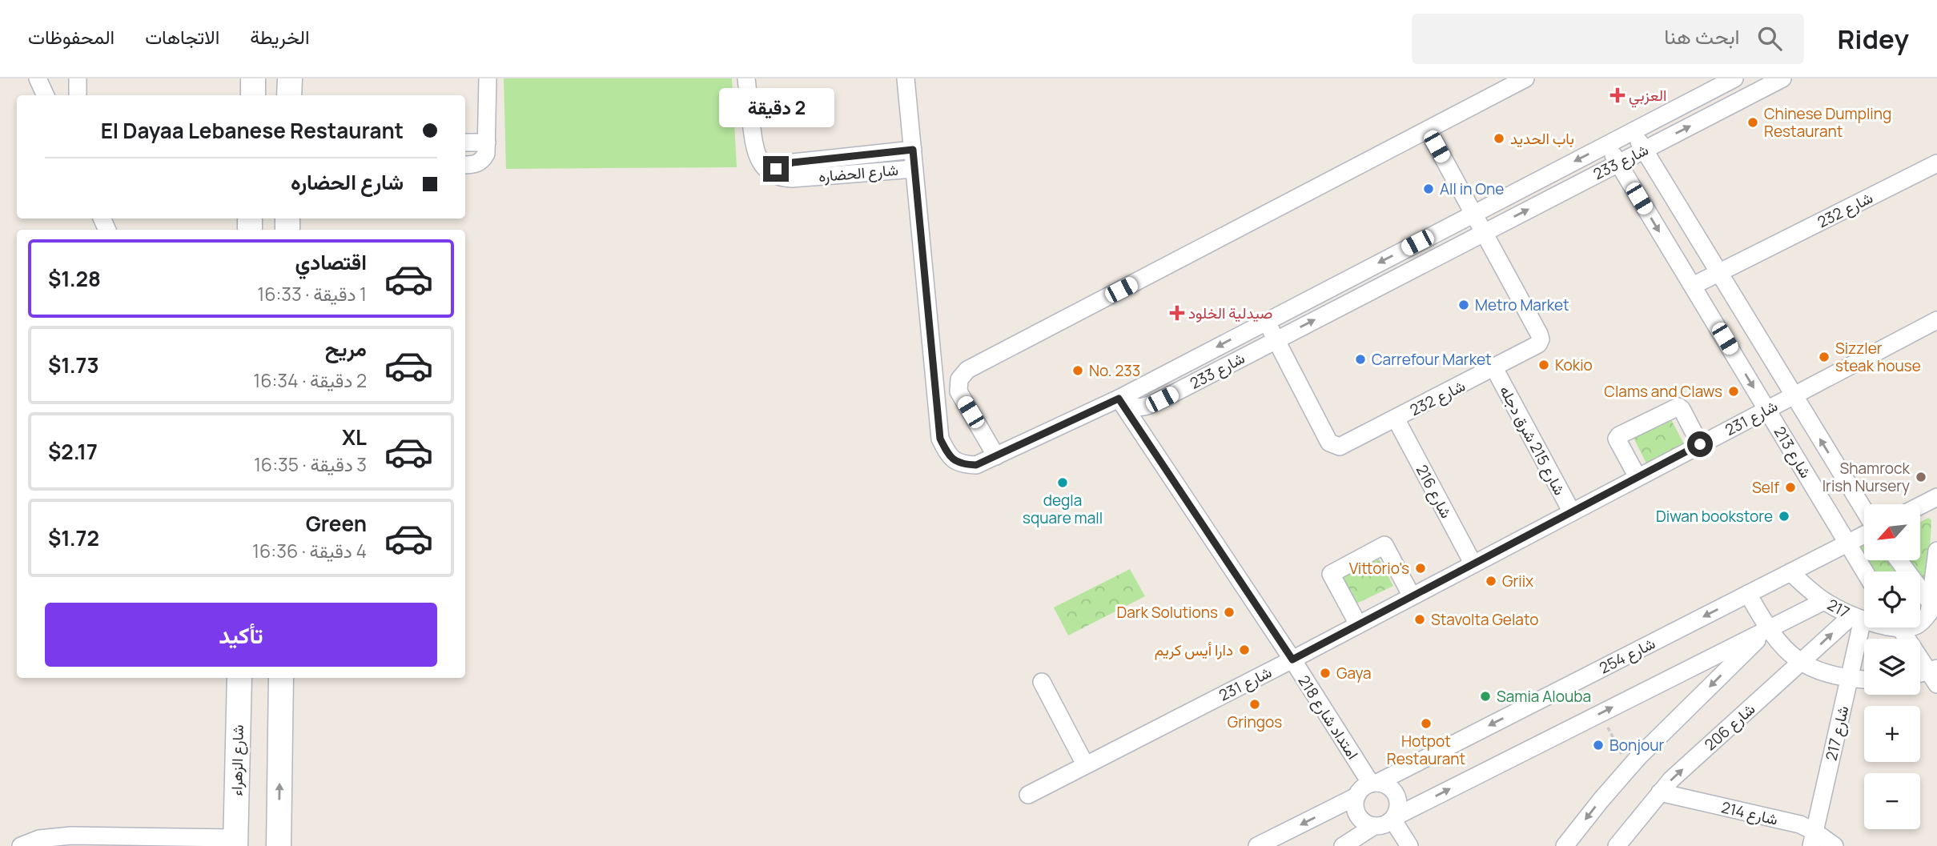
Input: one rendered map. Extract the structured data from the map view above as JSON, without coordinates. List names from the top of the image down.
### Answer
{
  "streets": {
    "main road": ["شارع الزهراء"],
    "street": [
      "شارع 233",
      "شارع الحضاره",
      "شارع 232",
      "شارع 231",
      "شارع 215 شرق دجله",
      "شارع 213",
      "شارع 216",
      "217",
      "شارع 254",
      "امتداد شارع 218",
      "شارع 206",
      "شارع 217",
      "شارع 214"
    ]
  },
  "crossings": [
    ["شارع 233", "شارع 232"],
    ["شارع 233", "شارع 213"],
    ["شارع 233", "امتداد شارع 218"],
    ["شارع 232", "شارع 215 شرق دجله"],
    ["شارع 232", "شارع 213"],
    ["شارع 232", "شارع 216"],
    ["شارع 231", "شارع 215 شرق دجله"],
    ["شارع 231", "شارع 213"],
    ["شارع 231", "شارع 216"],
    ["شارع 231", "امتداد شارع 218"],
    ["شارع 213", "شارع 254"],
    ["217", "شارع 254"],
    ["217", "شارع 206"],
    ["217", "شارع 217"],
    ["شارع 254", "امتداد شارع 218"],
    ["شارع 206", "شارع 217"],
    ["شارع 206", "شارع 214"],
    ["شارع 217", "شارع 214"]
  ],
  "places": {
    "health": ["العزبي", "صيدلية الخلود"],
    "other": [
      "Chinese Dumpling Restaurant",
      "باب الحديد",
      "All in One",
      "Metro Market",
      "Sizzler steak house",
      "Carrefour Market",
      "Kokio",
      "No. 233",
      "Clams and Claws",
      "Shamrock Irish Nursery",
      "degla square mall",
      "Self",
      "Diwan bookstore",
      "Vittorio's",
      "Griix",
      "Dark Solutions",
      "Stavolta Gelato",
      "دارا أيس كريم",
      "Gaya",
      "Samia Alouba",
      "Gringos",
      "Hotpot Restaurant",
      "Bonjour"
    ]
  },
  "north": "bottom left",
  "page": {
    "header": "Ridey",
    "search": "ابحث هنا",
    "nav": ["الخريطة", "الاتجاهات", "المحفوظات"],
    "bubble": "2 دقيقة",
    "banner": ["El Dayaa Lebanese Restaurant", "شارع الحضاره"],
    "list": [
      {
        "name": "اقتصادي",
        "note": "1 دقيقة · 16:33",
        "value": "$1.28"
      },
      {
        "name": "مريح",
        "note": "2 دقيقة · 16:34",
        "value": "$1.73"
      },
      {
        "name": "XL",
        "note": "3 دقيقة · 16:35",
        "value": "$2.17"
      },
      {
        "name": "Green",
        "note": "4 دقيقة · 16:36",
        "value": "$1.72"
      }
    ],
    "map_buttons": ["+", "−"],
    "buttons": "تأكيد"
  }
}
